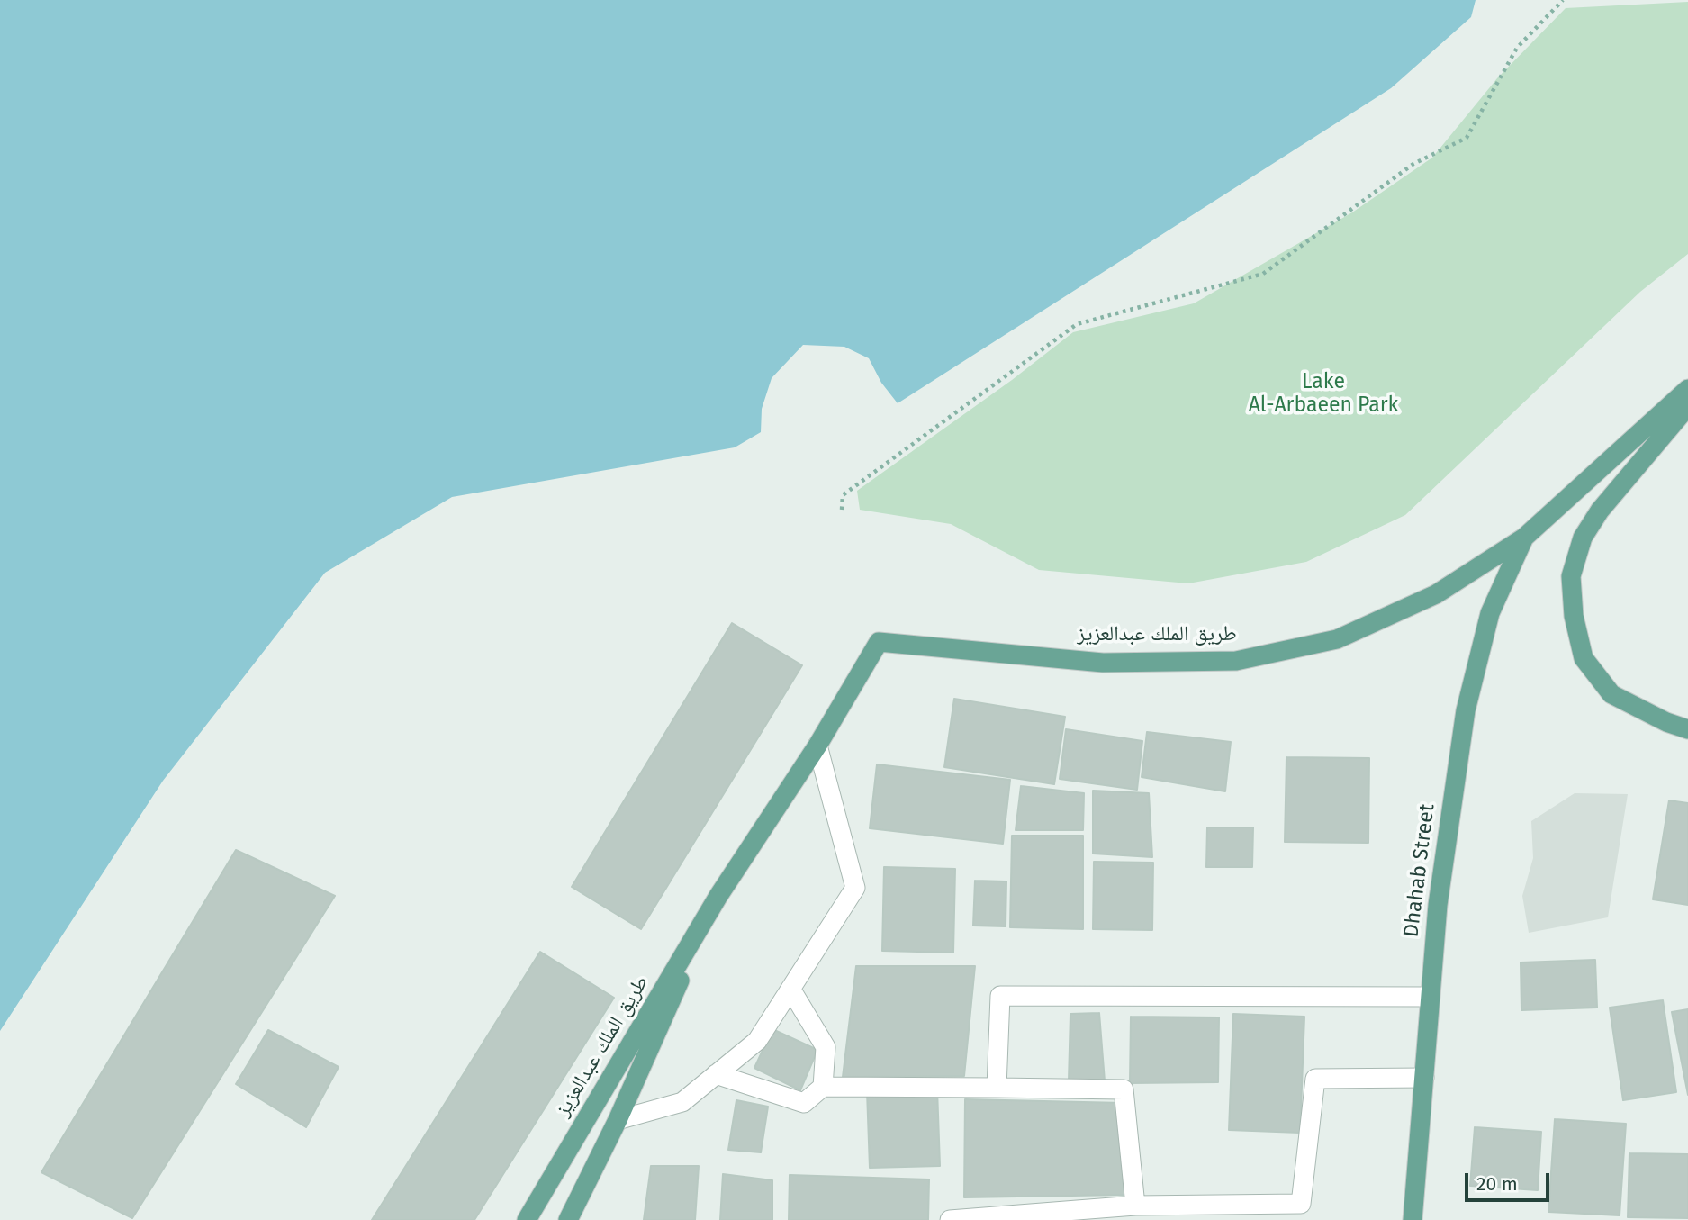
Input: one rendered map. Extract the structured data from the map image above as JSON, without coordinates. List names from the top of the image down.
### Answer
{
  "streets": {
    "main road": ["طريق الملك عبدالعزيز", "Dhahab Street"]
  },
  "crossings": [
    ["طريق الملك عبدالعزيز", "Dhahab Street"]
  ],
  "parks": ["Lake Al-Arbaeen Park"],
  "scale_bar": "20 m"
}
